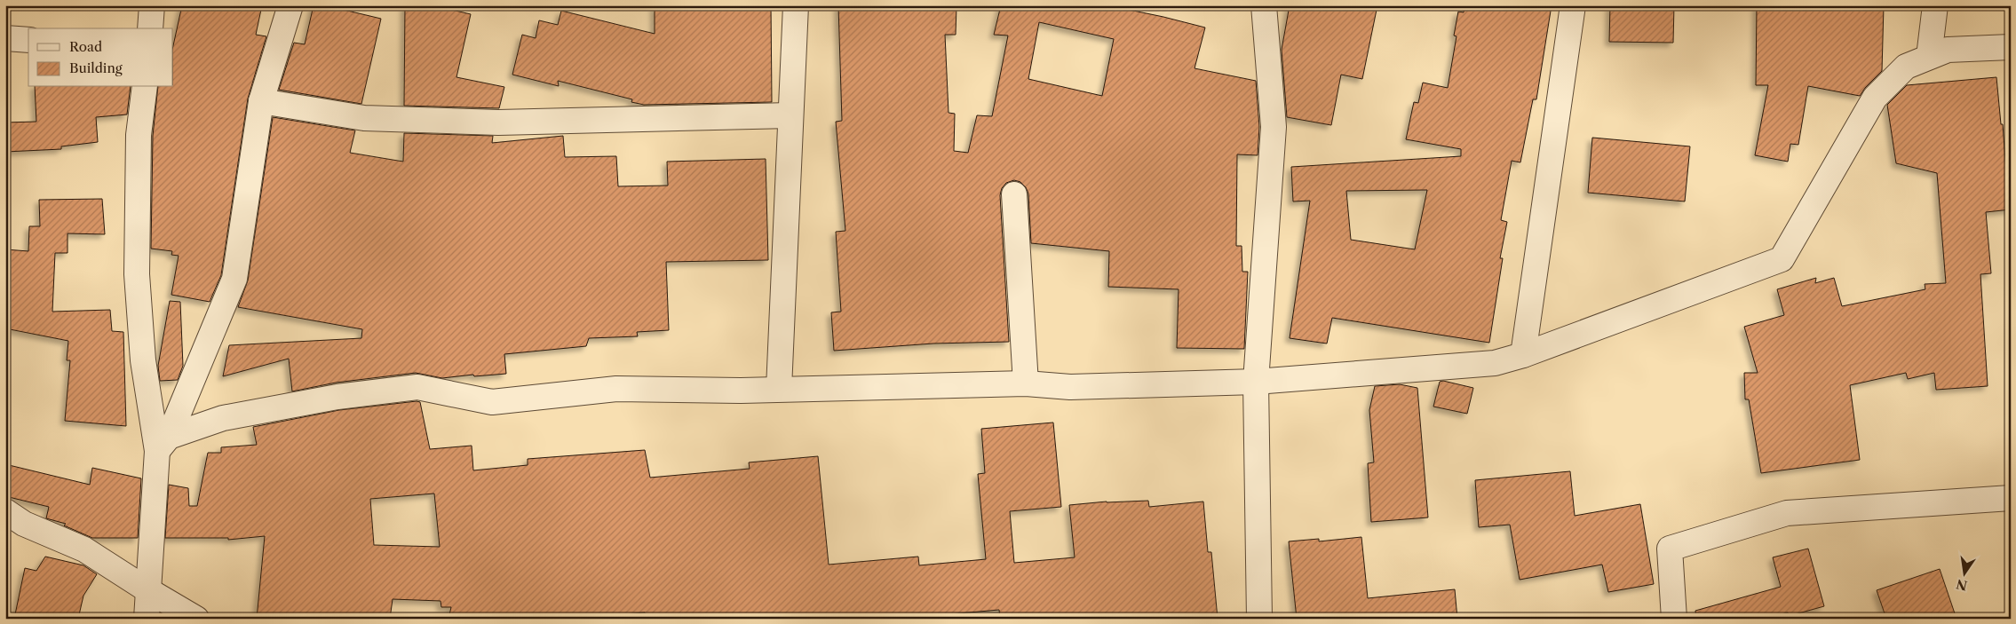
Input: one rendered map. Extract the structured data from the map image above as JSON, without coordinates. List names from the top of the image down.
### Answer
{
  "legend": ["Road", "Building"],
  "north": "bottom"
}
